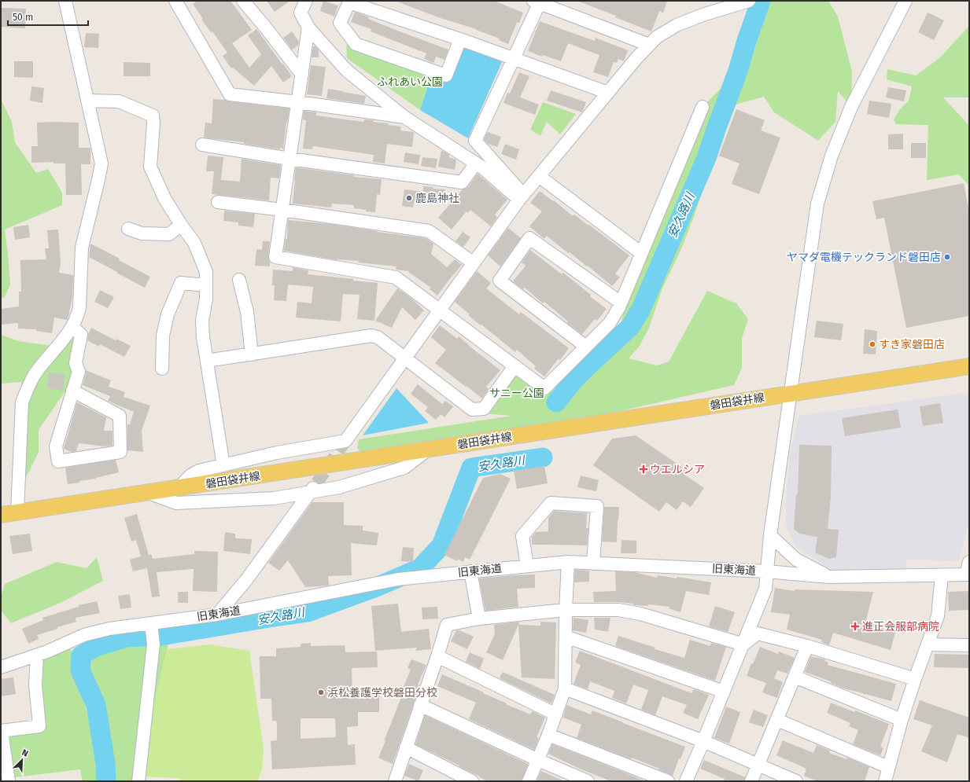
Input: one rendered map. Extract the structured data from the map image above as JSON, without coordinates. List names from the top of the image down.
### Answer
{
  "streets": {
    "main road": ["磐田袋井線"],
    "street": ["旧東海道"]
  },
  "water": ["安久路川"],
  "parks": ["ふれあい公園", "サニー公園"],
  "places": {
    "other": [
      "鹿島神社",
      "ヤマダ電機テックランド磐田店",
      "すき家磐田店",
      "浜松養護学校磐田分校"
    ],
    "health": ["ウエルシア", "進正会服部病院"]
  },
  "scale_bar": "50 m",
  "north": "top right"
}
